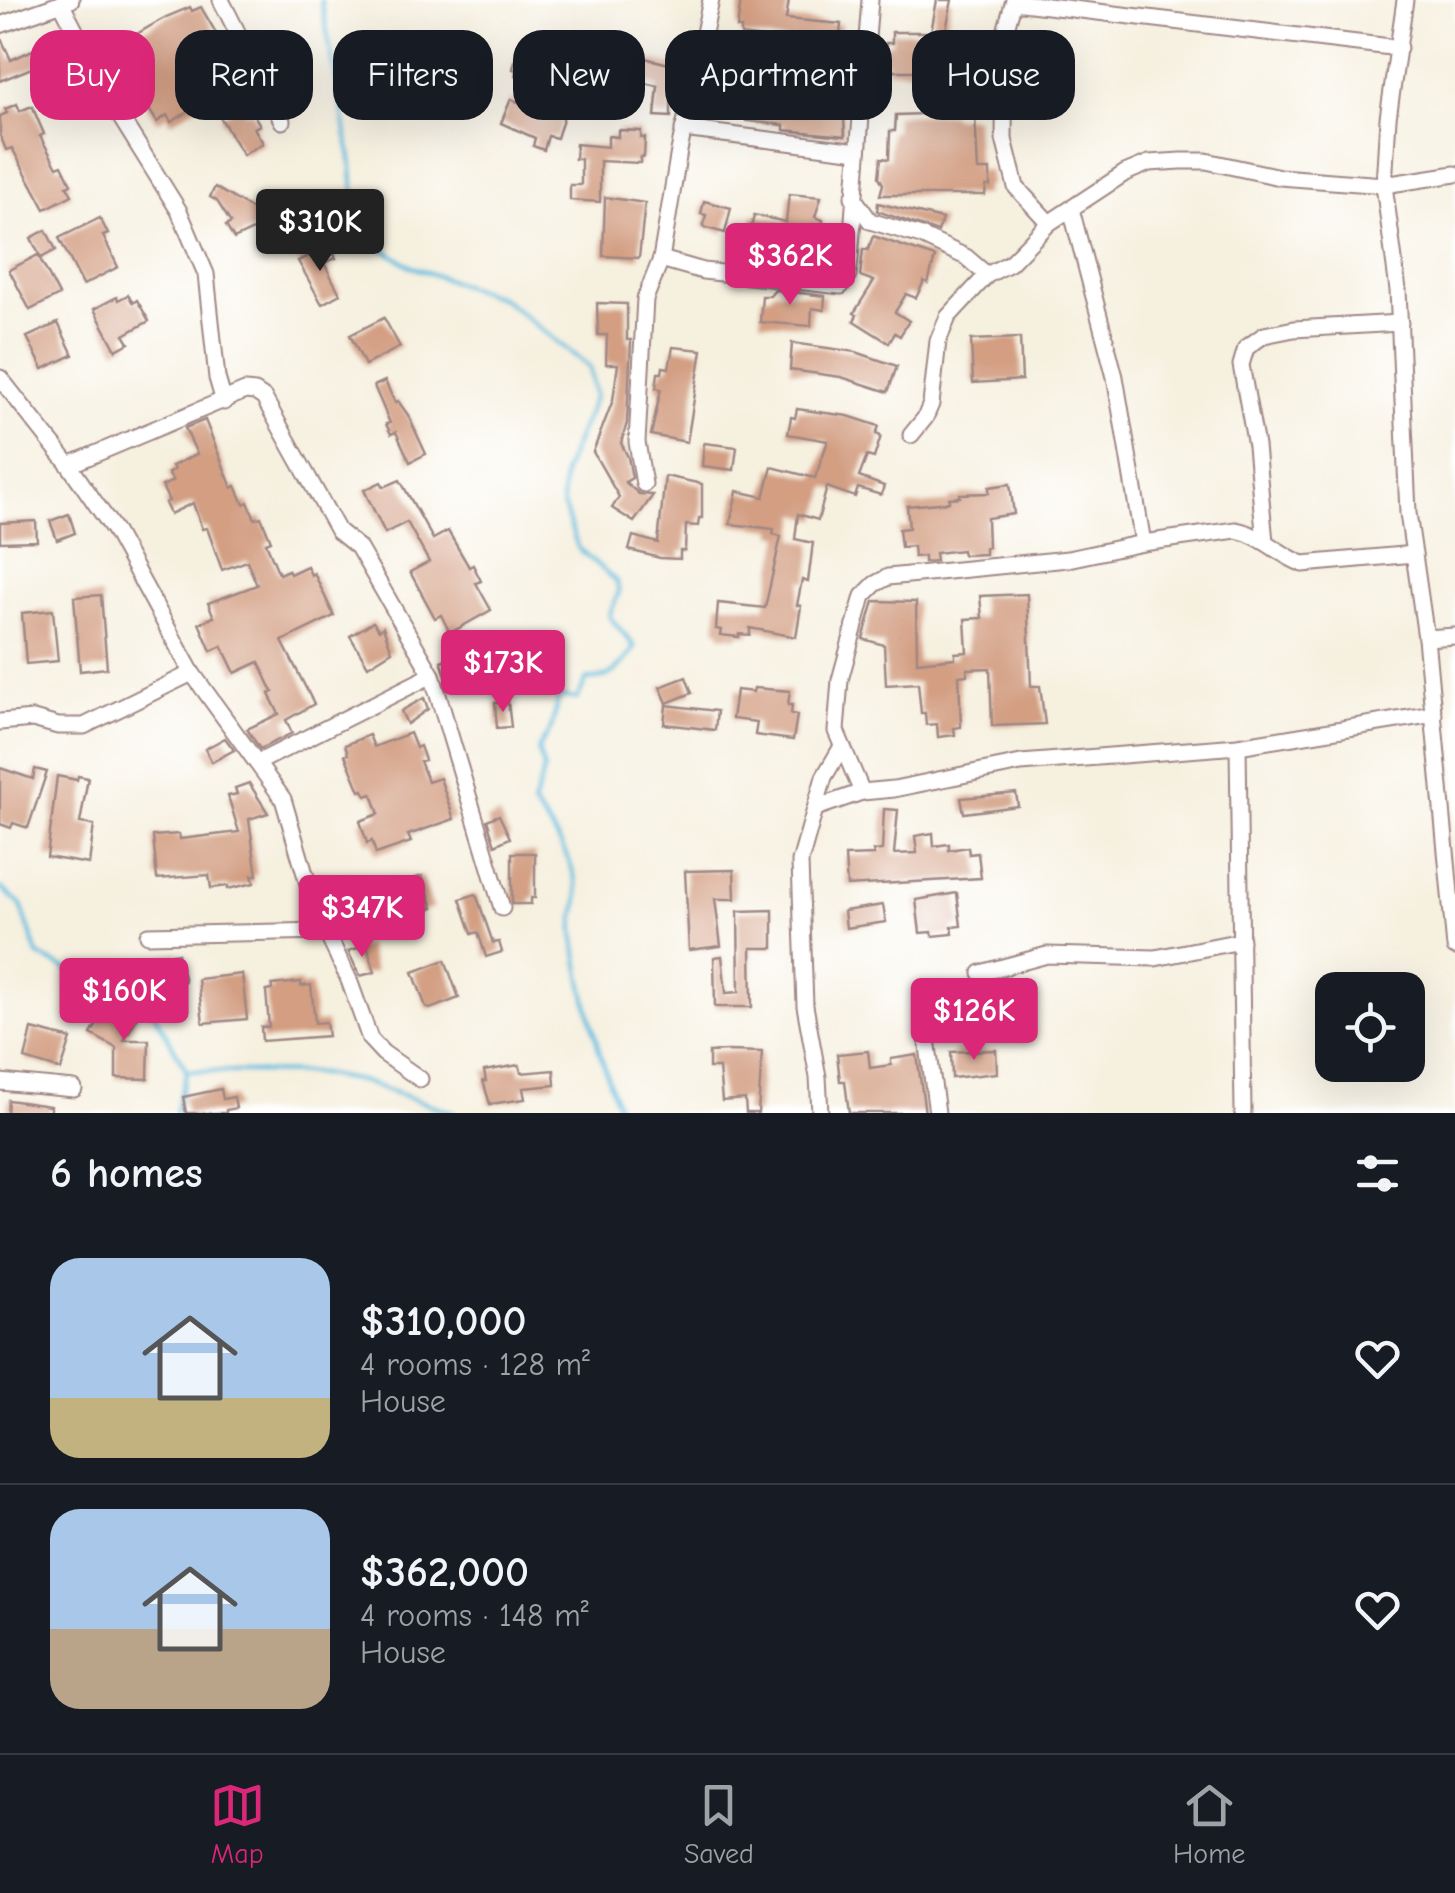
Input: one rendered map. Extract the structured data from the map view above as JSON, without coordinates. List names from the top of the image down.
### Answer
{
  "page": {
    "chip": [
      "Buy",
      "Rent",
      "Filters",
      "New",
      "Apartment",
      "House"
    ],
    "price": [
      "$310K",
      "$362K",
      "$173K",
      "$347K",
      "$160K",
      "$126K"
    ],
    "heading": "6 homes",
    "list": [
      {
        "name": "$310,000",
        "note": "4 rooms · 128 m² · House"
      },
      {
        "name": "$362,000",
        "note": "4 rooms · 148 m² · House"
      }
    ],
    "tabs": ["Map", "Saved", "Home"]
  }
}
